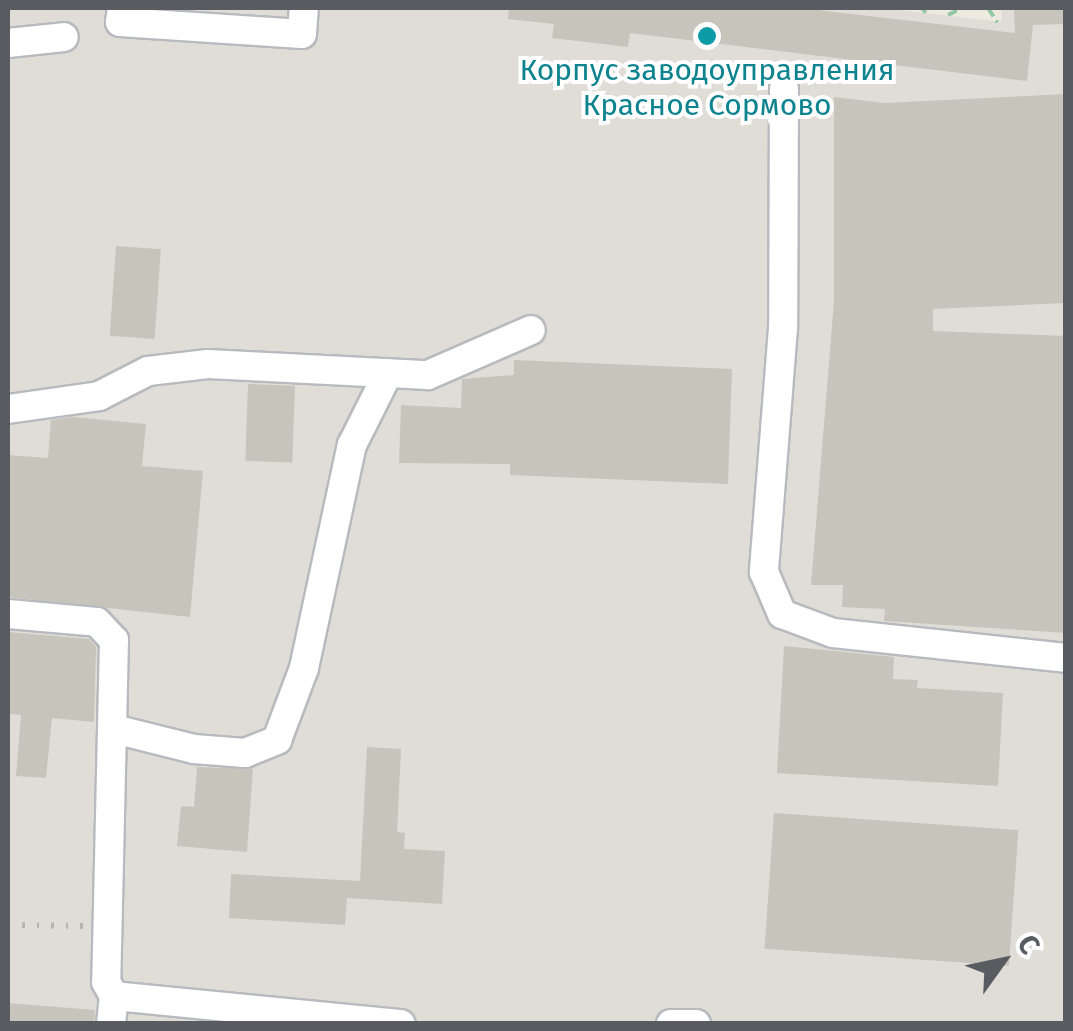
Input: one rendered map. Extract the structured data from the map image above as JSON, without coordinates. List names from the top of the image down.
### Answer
{
  "places": ["Корпус заводоуправления Красное Сормово"],
  "north": "top right"
}
